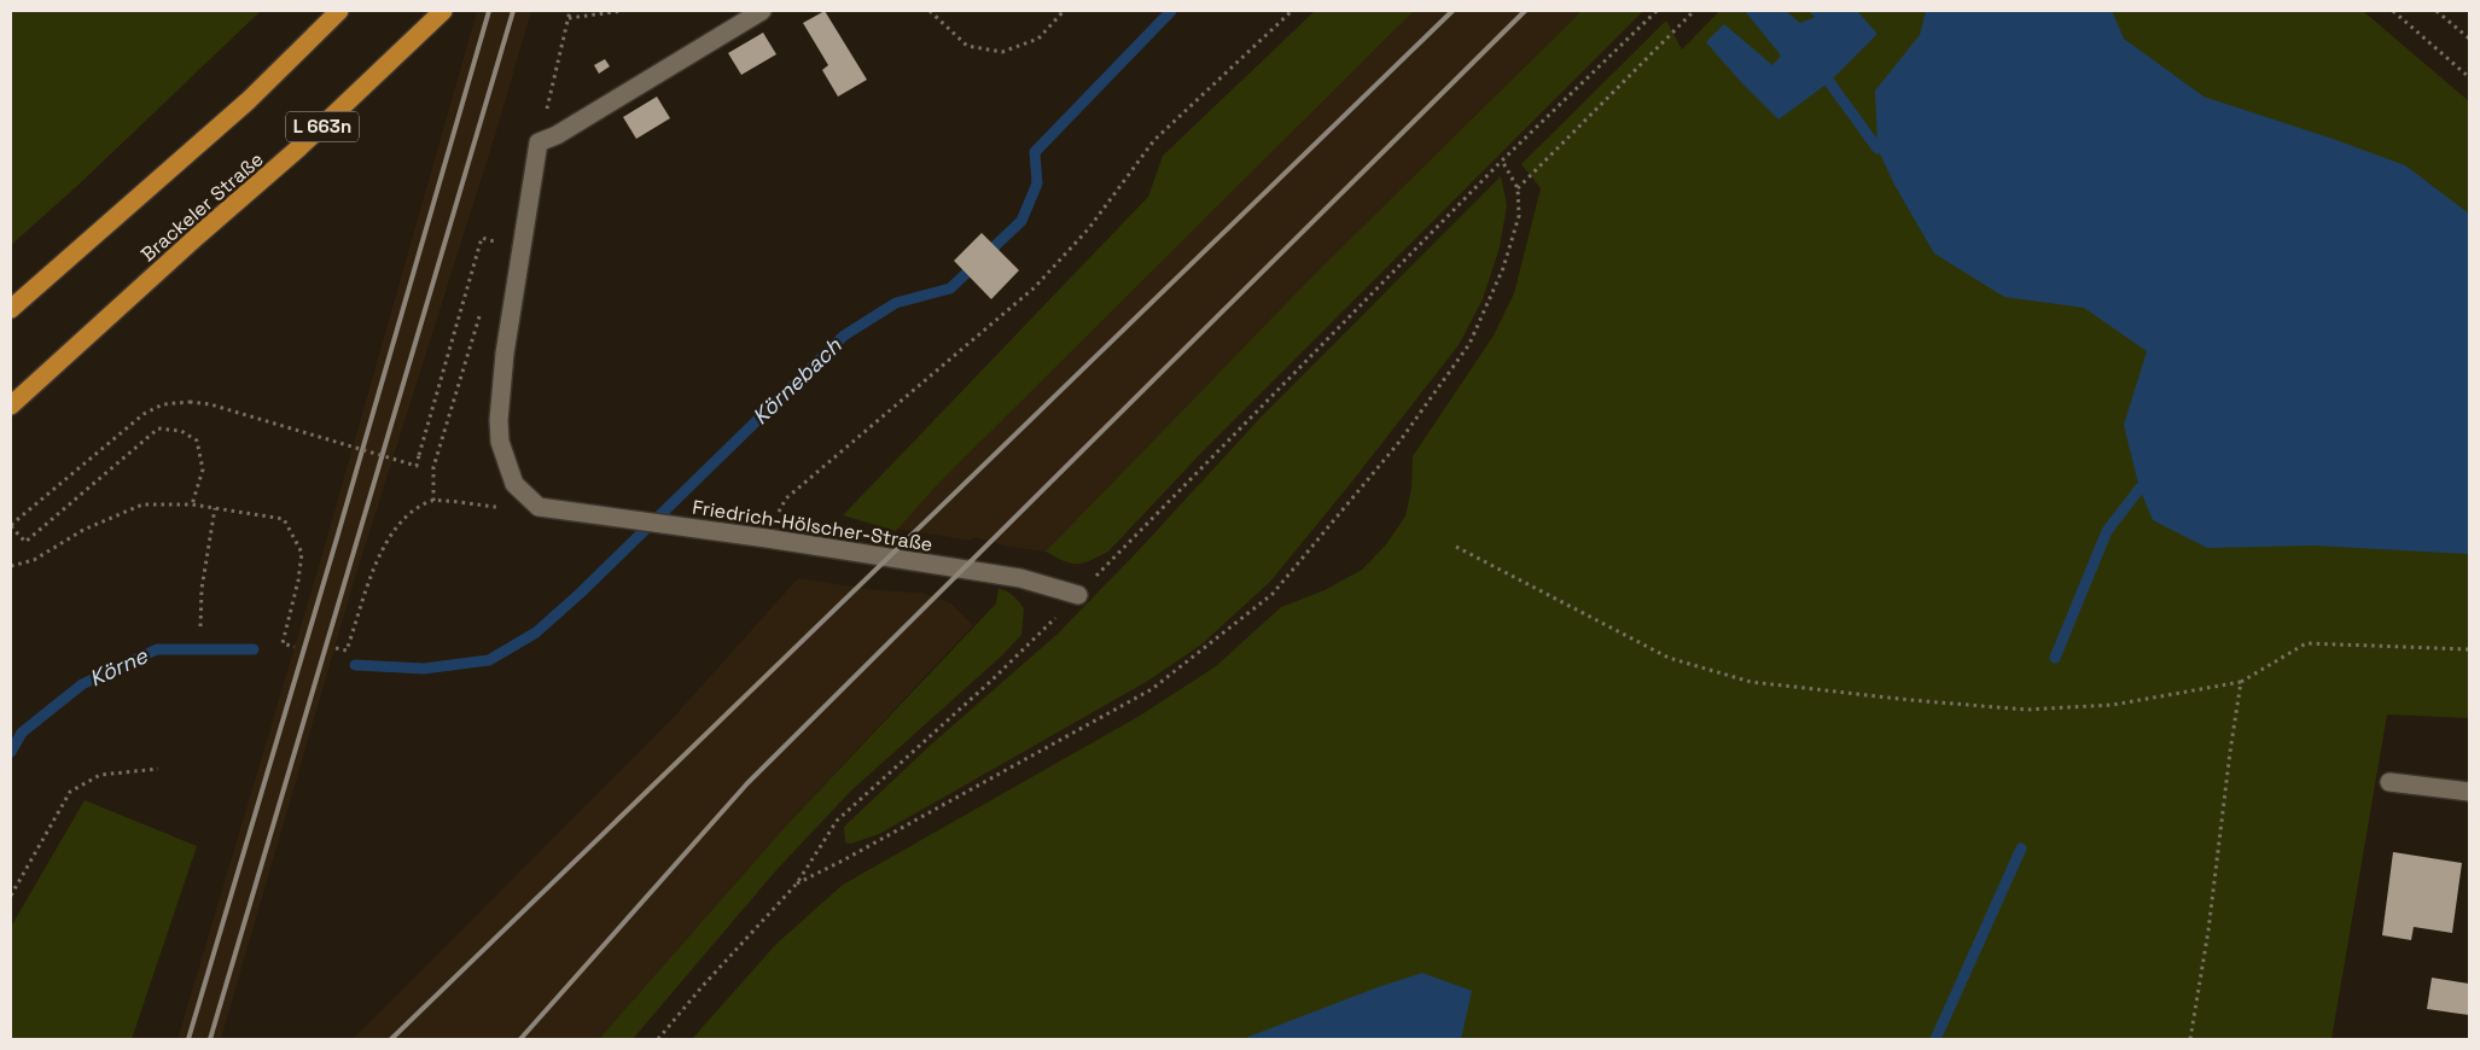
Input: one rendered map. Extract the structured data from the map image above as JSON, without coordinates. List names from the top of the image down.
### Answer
{
  "streets": {
    "highway": ["L 663n", "Brackeler Straße"],
    "street": ["Friedrich-Hölscher-Straße"]
  },
  "water": ["Körnebach", "Körne"]
}
